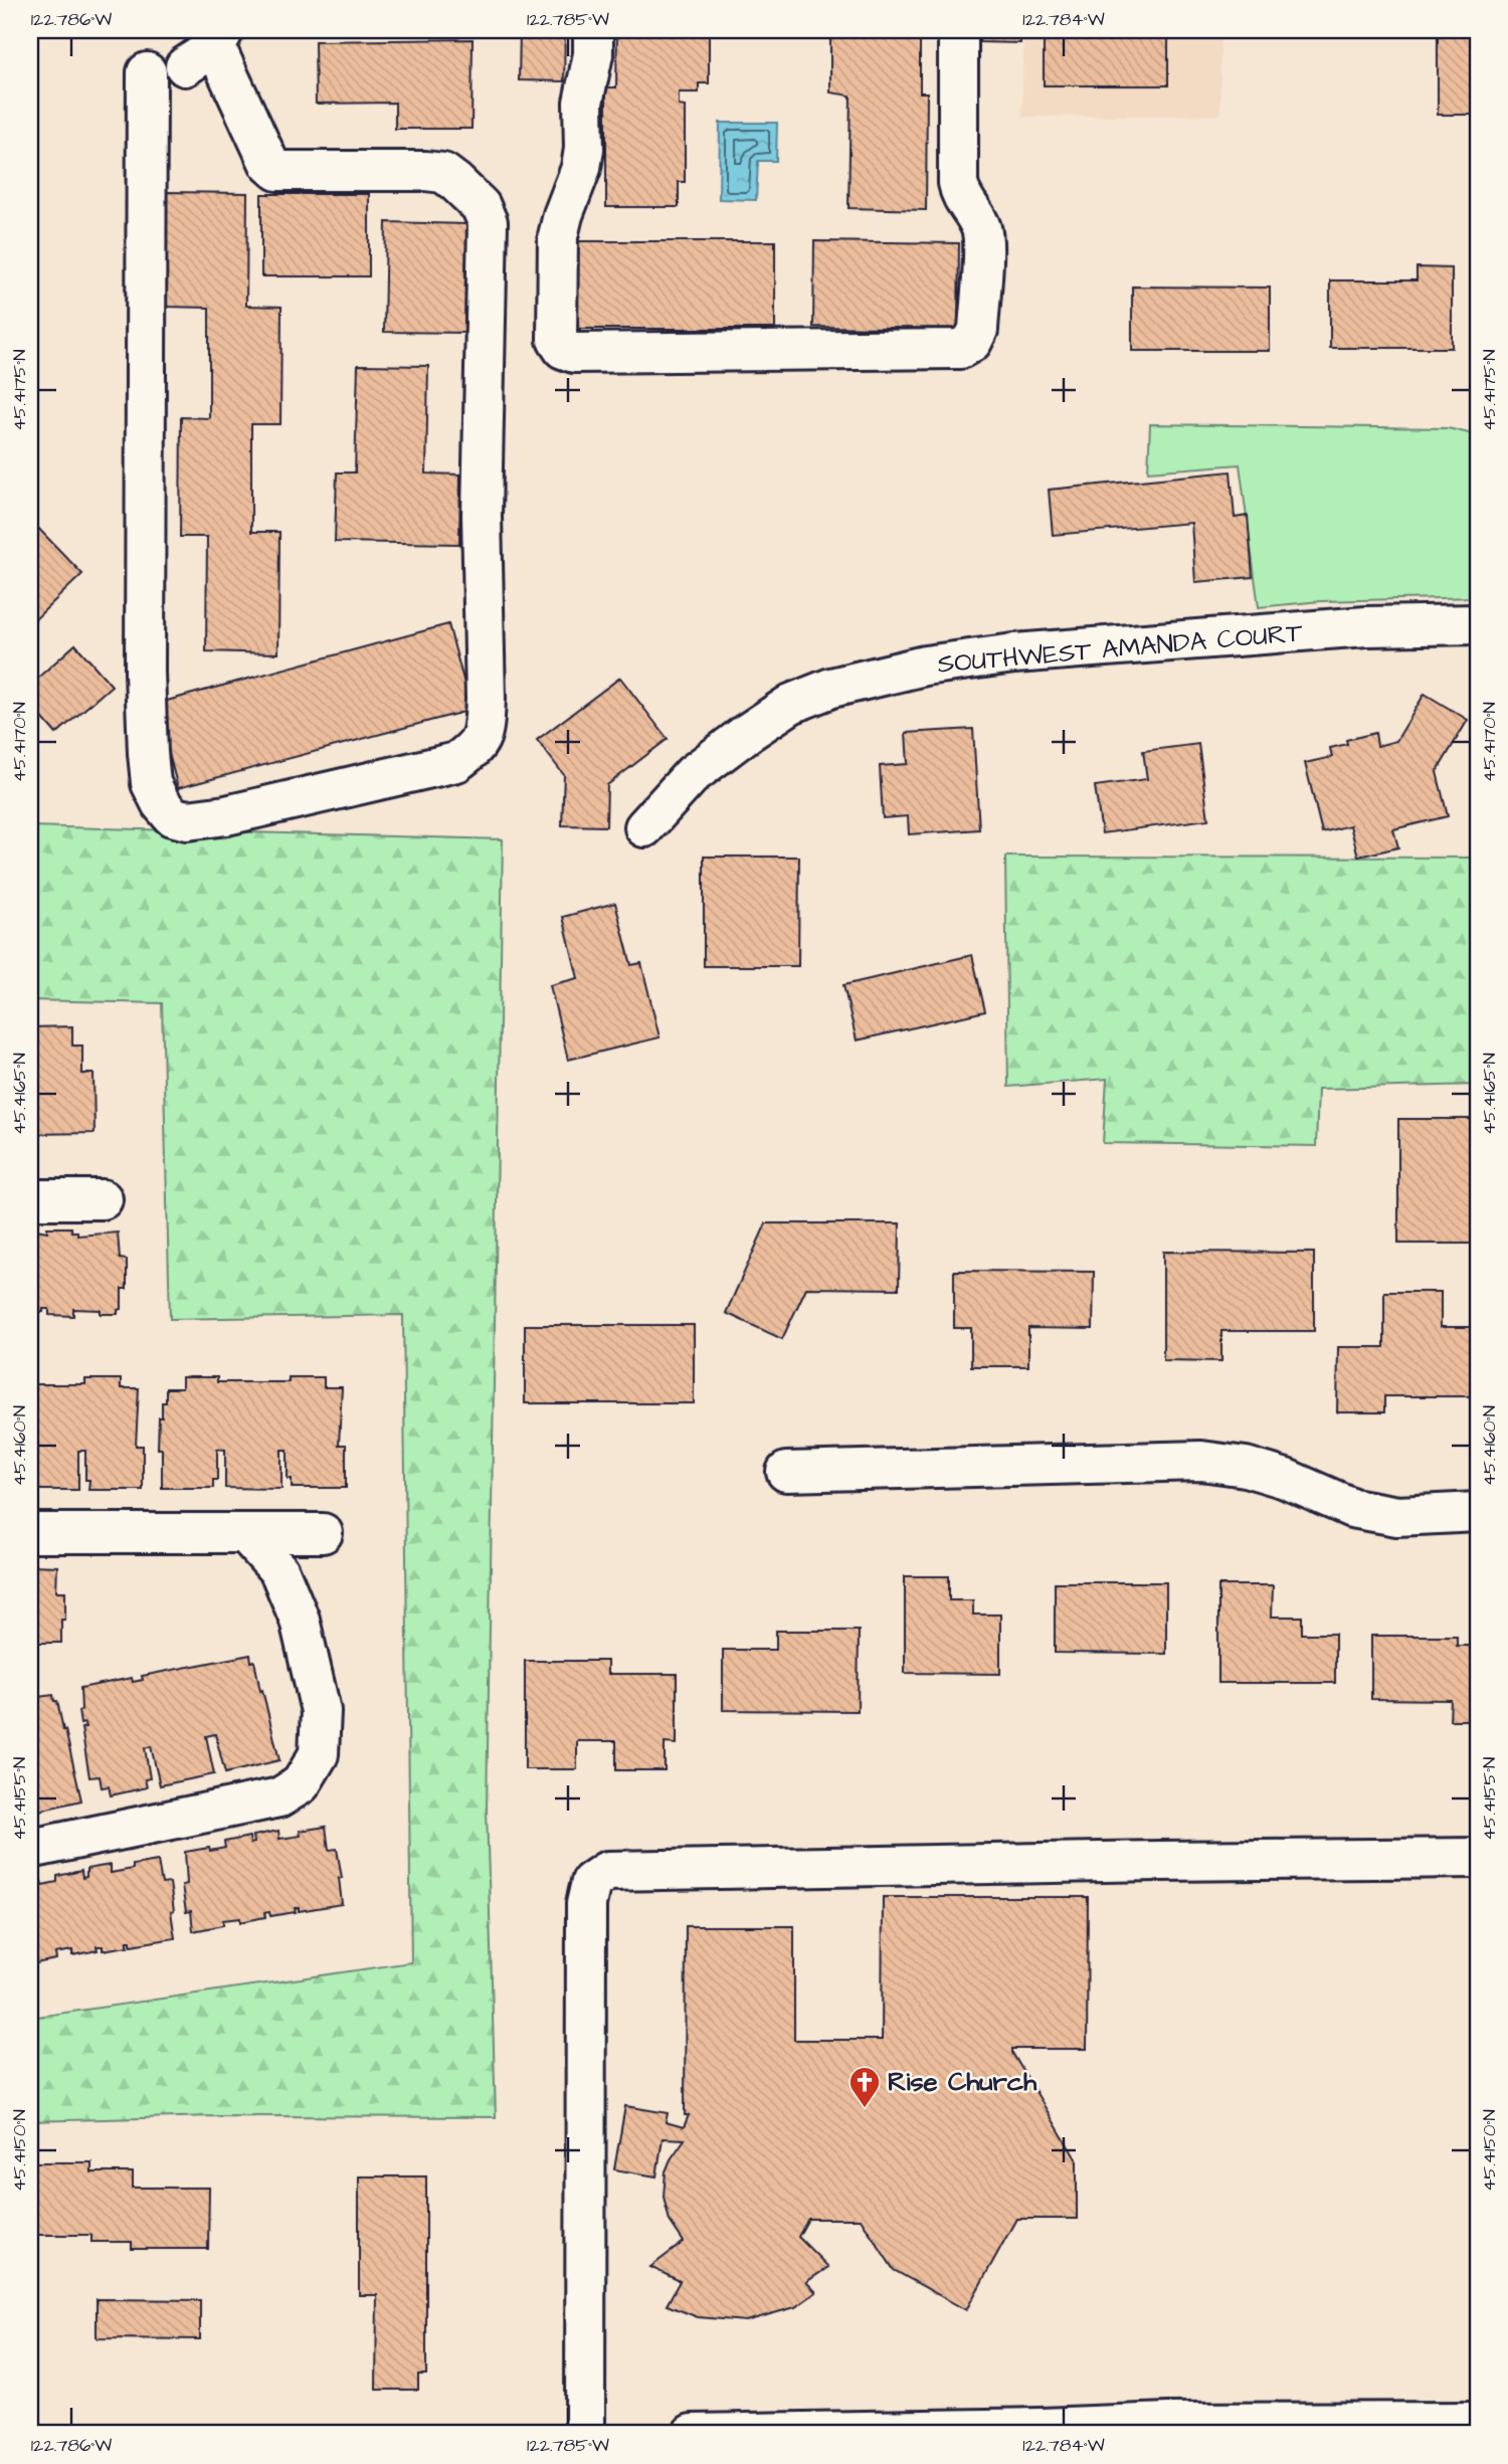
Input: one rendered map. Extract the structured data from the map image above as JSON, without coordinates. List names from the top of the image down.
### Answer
{
  "streets": {
    "street": ["SOUTHWEST AMANDA COURT"]
  },
  "places": {
    "church": ["Rise Church"]
  },
  "coordinates": [
    "122.786°W",
    "122.785°W",
    "122.784°W",
    "45.4175°N",
    "45.4170°N",
    "45.4165°N",
    "45.4160°N",
    "45.4155°N",
    "45.4150°N"
  ]
}
